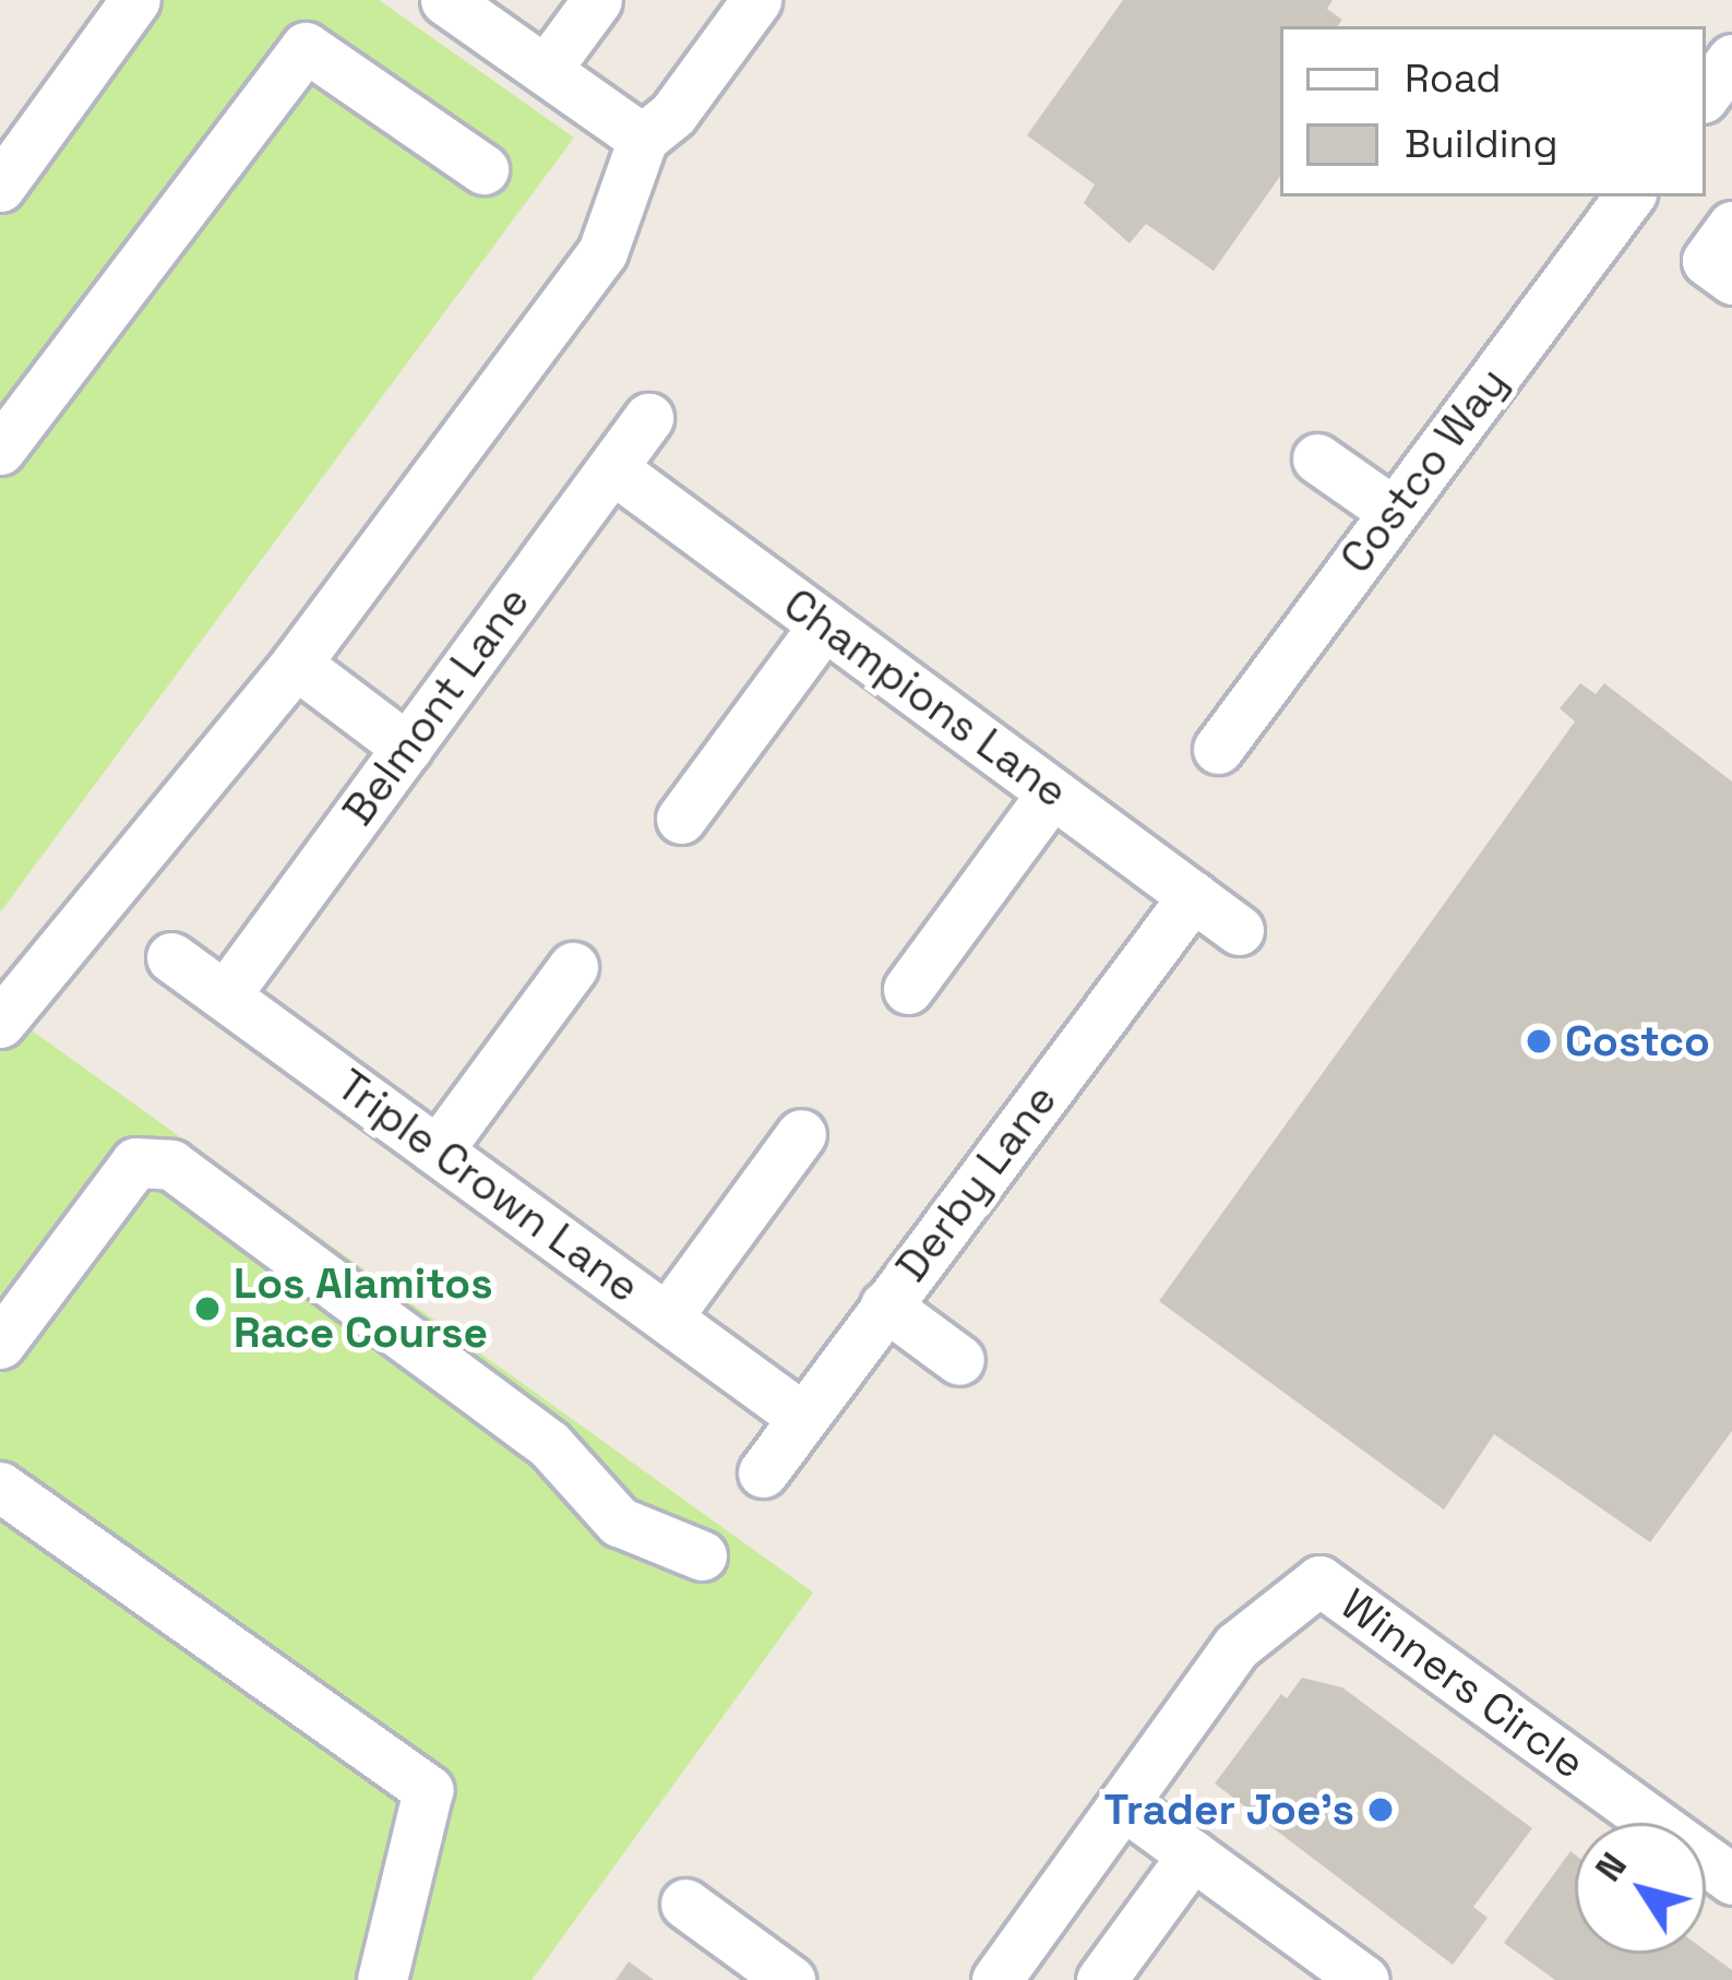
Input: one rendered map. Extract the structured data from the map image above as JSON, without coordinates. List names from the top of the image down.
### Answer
{
  "streets": {
    "street": [
      "Costco Way",
      "Champions Lane",
      "Belmont Lane",
      "Derby Lane",
      "Triple Crown Lane",
      "Winners Circle"
    ]
  },
  "crossings": [
    ["Champions Lane", "Belmont Lane"],
    ["Champions Lane", "Derby Lane"],
    ["Belmont Lane", "Triple Crown Lane"],
    ["Derby Lane", "Triple Crown Lane"]
  ],
  "places": ["Costco", "Los Alamitos Race Course", "Trader Joe's"],
  "legend": ["Road", "Building"],
  "north": "top left"
}
